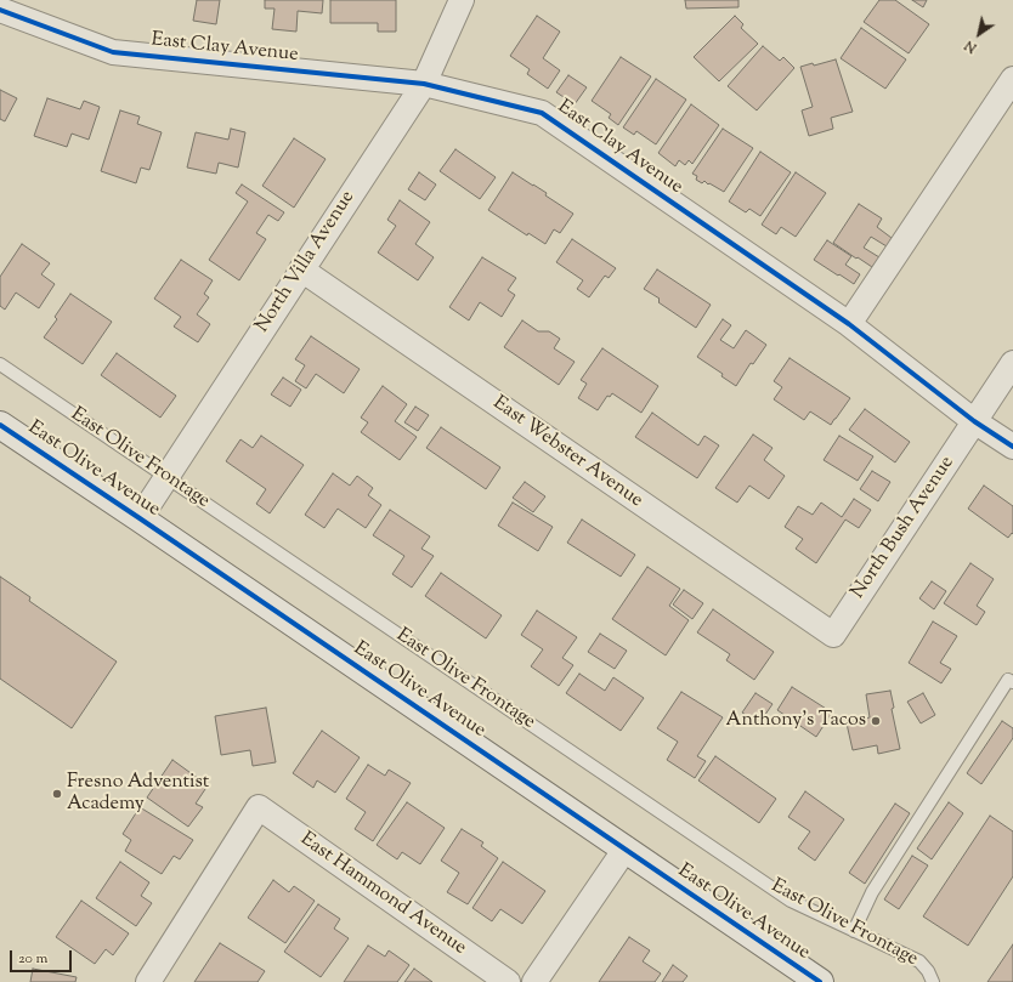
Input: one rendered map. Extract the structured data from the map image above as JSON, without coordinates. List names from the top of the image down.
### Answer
{
  "streets": {
    "main road": ["East Olive Avenue"],
    "street": [
      "East Clay Avenue",
      "North Villa Avenue",
      "East Webster Avenue",
      "North Bush Avenue",
      "East Hammond Avenue"
    ],
    "lane": ["East Olive Frontage"]
  },
  "crossings": [
    ["East Clay Avenue", "North Villa Avenue"],
    ["East Clay Avenue", "North Bush Avenue"],
    ["North Villa Avenue", "East Webster Avenue"],
    ["North Villa Avenue", "East Olive Frontage"],
    ["North Villa Avenue", "East Olive Avenue"],
    ["East Webster Avenue", "North Bush Avenue"]
  ],
  "places": ["Anthony's Tacos", "Fresno Adventist Academy"],
  "scale_bar": "20 m",
  "north": "bottom left"
}
